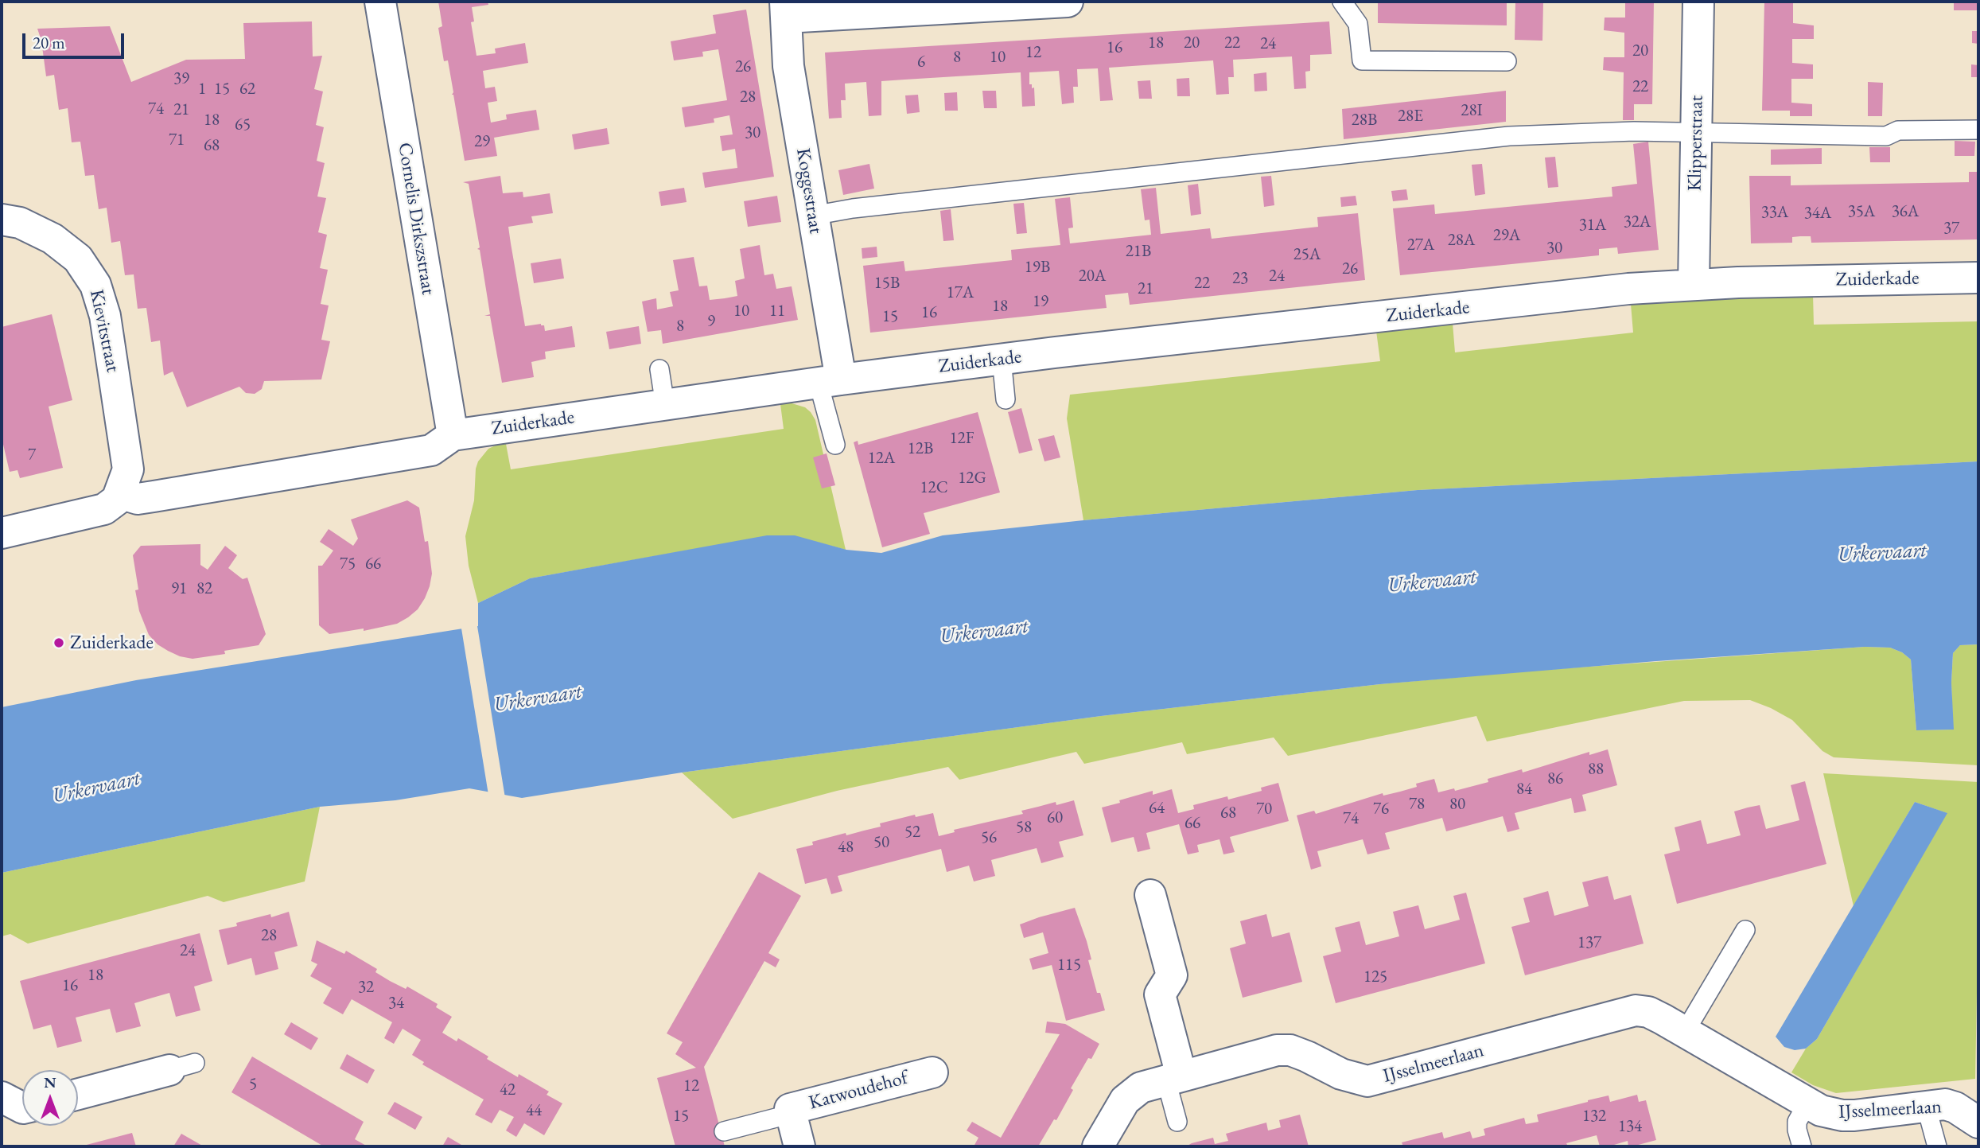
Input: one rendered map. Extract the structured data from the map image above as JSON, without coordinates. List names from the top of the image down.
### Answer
{
  "streets": {
    "street": [
      "Klipperstraat",
      "Koggestraat",
      "Cornelis Dirkszstraat",
      "Zuiderkade",
      "Kievitstraat",
      "IJsselmeerlaan",
      "Katwoudehof"
    ]
  },
  "crossings": [
    ["Klipperstraat", "Zuiderkade"],
    ["Koggestraat", "Zuiderkade"],
    ["Cornelis Dirkszstraat", "Zuiderkade"],
    ["Zuiderkade", "Kievitstraat"]
  ],
  "water": ["Urkervaart"],
  "places": ["Zuiderkade"],
  "house_numbers": [
    "18",
    "20",
    "22",
    "24",
    "16",
    "20",
    "12",
    "8",
    "10",
    "6",
    "26",
    "39",
    "22",
    "1",
    "15",
    "62",
    "28",
    "74",
    "21",
    "28I",
    "28E",
    "18",
    "28B",
    "65",
    "30",
    "71",
    "29",
    "68",
    "35A",
    "36A",
    "33A",
    "34A",
    "32A",
    "31A",
    "37",
    "29A",
    "28A",
    "27A",
    "30",
    "21B",
    "25A",
    "19B",
    "26",
    "20A",
    "24",
    "23",
    "15B",
    "22",
    "21",
    "17A",
    "19",
    "18",
    "10",
    "11",
    "16",
    "15",
    "9",
    "8",
    "12F",
    "12B",
    "7",
    "12A",
    "12G",
    "12C",
    "75",
    "66",
    "91",
    "82",
    "88",
    "86",
    "84",
    "78",
    "80",
    "64",
    "70",
    "76",
    "68",
    "60",
    "74",
    "66",
    "58",
    "52",
    "56",
    "50",
    "48",
    "28",
    "137",
    "24",
    "115",
    "18",
    "125",
    "16",
    "32",
    "34",
    "5",
    "12",
    "42",
    "44",
    "15",
    "132",
    "134"
  ],
  "scale_bar": "20 m",
  "north": "top"
}
